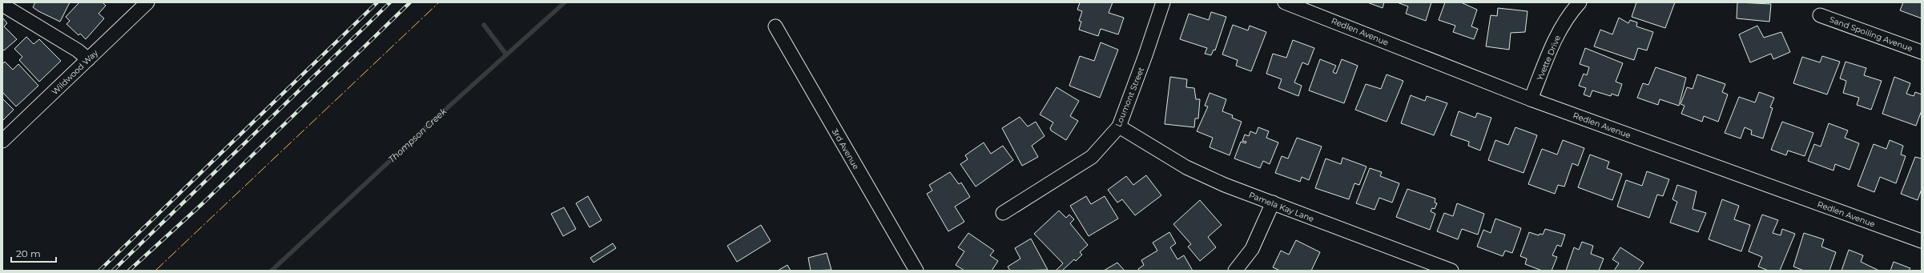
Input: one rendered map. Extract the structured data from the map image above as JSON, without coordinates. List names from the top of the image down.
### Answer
{
  "streets": {
    "street": [
      "Redlen Avenue",
      "Sand Spoiling Avenue",
      "Yvette Drive",
      "Wildwood Way",
      "Loumont Street",
      "3rd Avenue",
      "Pamela Kay Lane"
    ]
  },
  "crossings": [
    ["Redlen Avenue", "Yvette Drive"],
    ["Loumont Street", "Pamela Kay Lane"]
  ],
  "water": ["Thompson Creek"],
  "scale_bar": "20 m"
}
